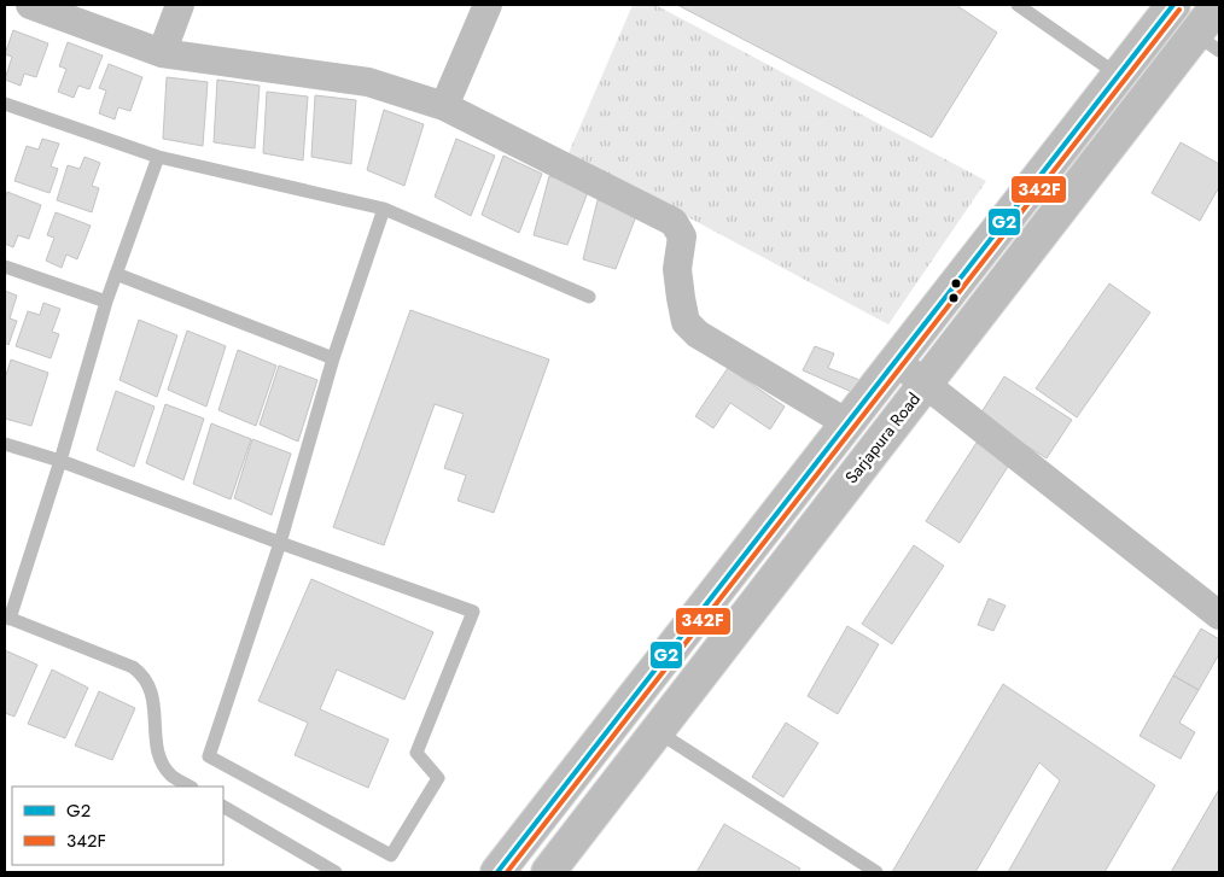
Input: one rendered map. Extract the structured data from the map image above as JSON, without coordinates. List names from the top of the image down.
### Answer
{
  "streets": {
    "main road": ["Sarjapura Road"]
  },
  "lines": ["transit line G2", "transit line 342F"],
  "legend": ["G2", "342F"]
}
